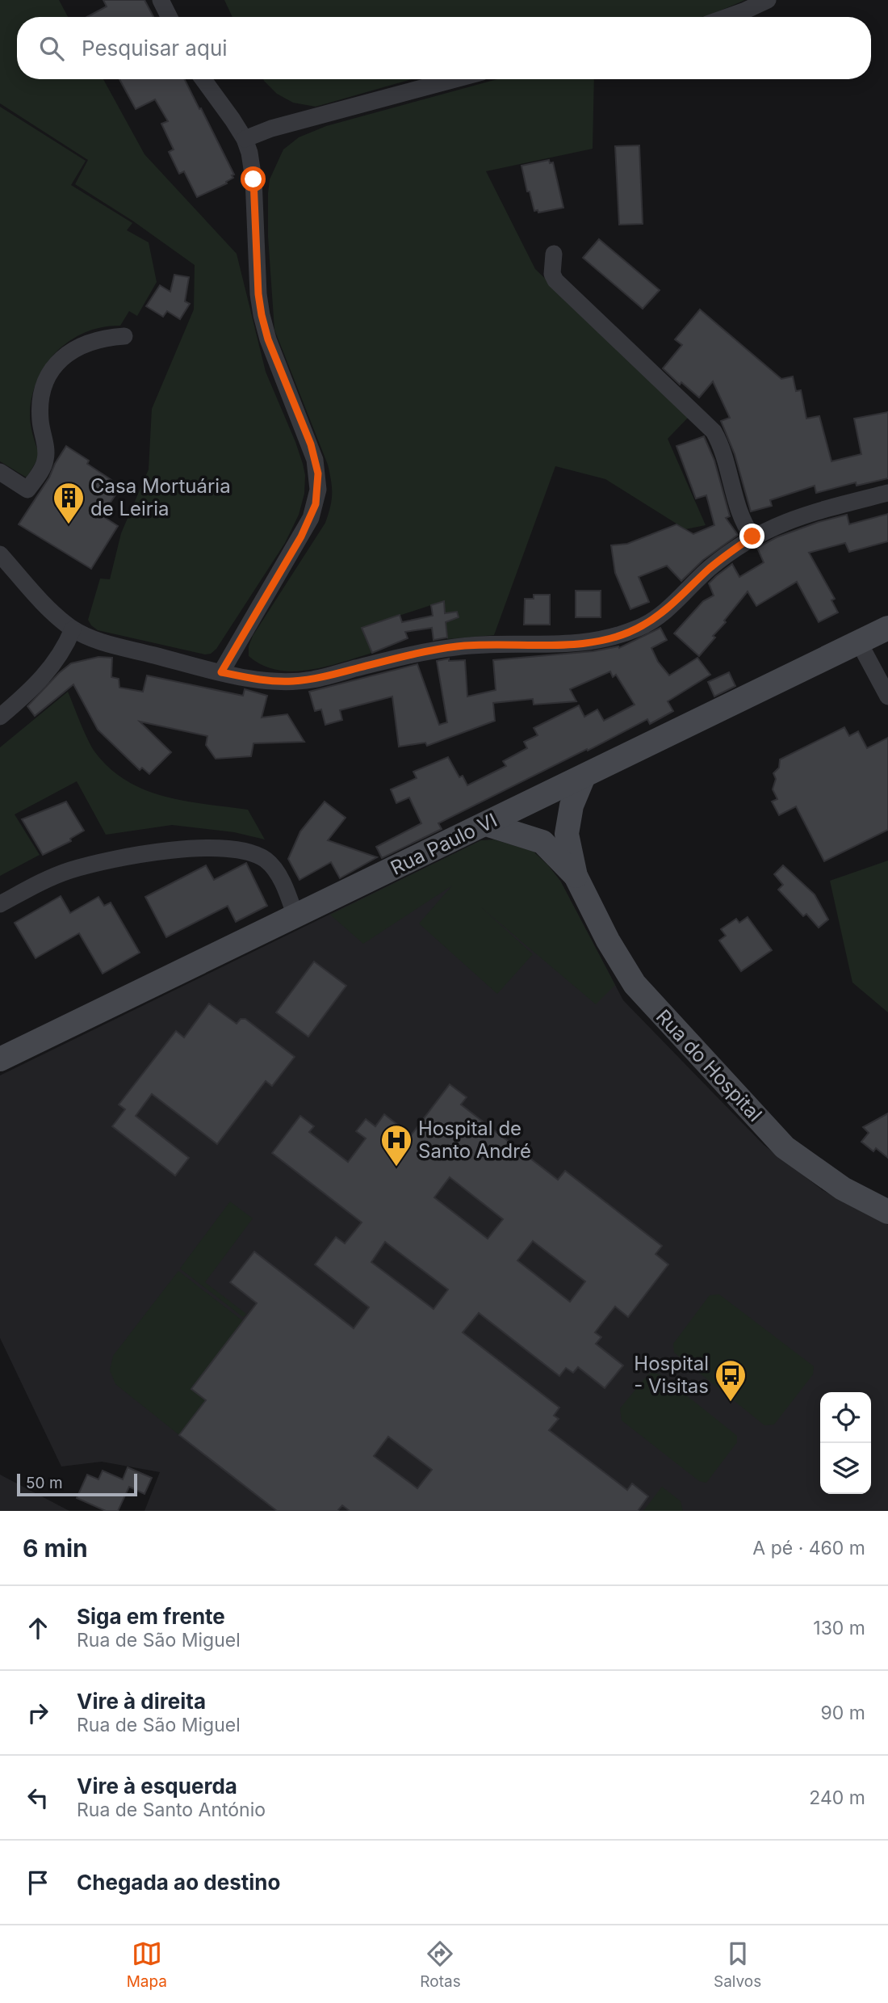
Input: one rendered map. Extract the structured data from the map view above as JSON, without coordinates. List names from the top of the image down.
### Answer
{
  "streets": {
    "main road": ["Rua Paulo VI", "Rua do Hospital"]
  },
  "crossings": [
    ["Rua Paulo VI", "Rua do Hospital"]
  ],
  "places": {
    "building": ["Casa Mortuária de Leiria"],
    "hospital": ["Hospital de Santo André"],
    "bus stop": ["Hospital - Visitas"]
  },
  "scale_bar": "50 m",
  "page": {
    "search": "Pesquisar aqui",
    "scale": "50 m",
    "heading": ["6 min", "A pé · 460 m"],
    "list": [
      ["Siga em frente", "Rua de São Miguel", "130 m"],
      ["Vire à direita", "Rua de São Miguel", "90 m"],
      ["Vire à esquerda", "Rua de Santo António", "240 m"],
      "Chegada ao destino"
    ],
    "nav": ["Mapa", "Rotas", "Salvos"]
  }
}
